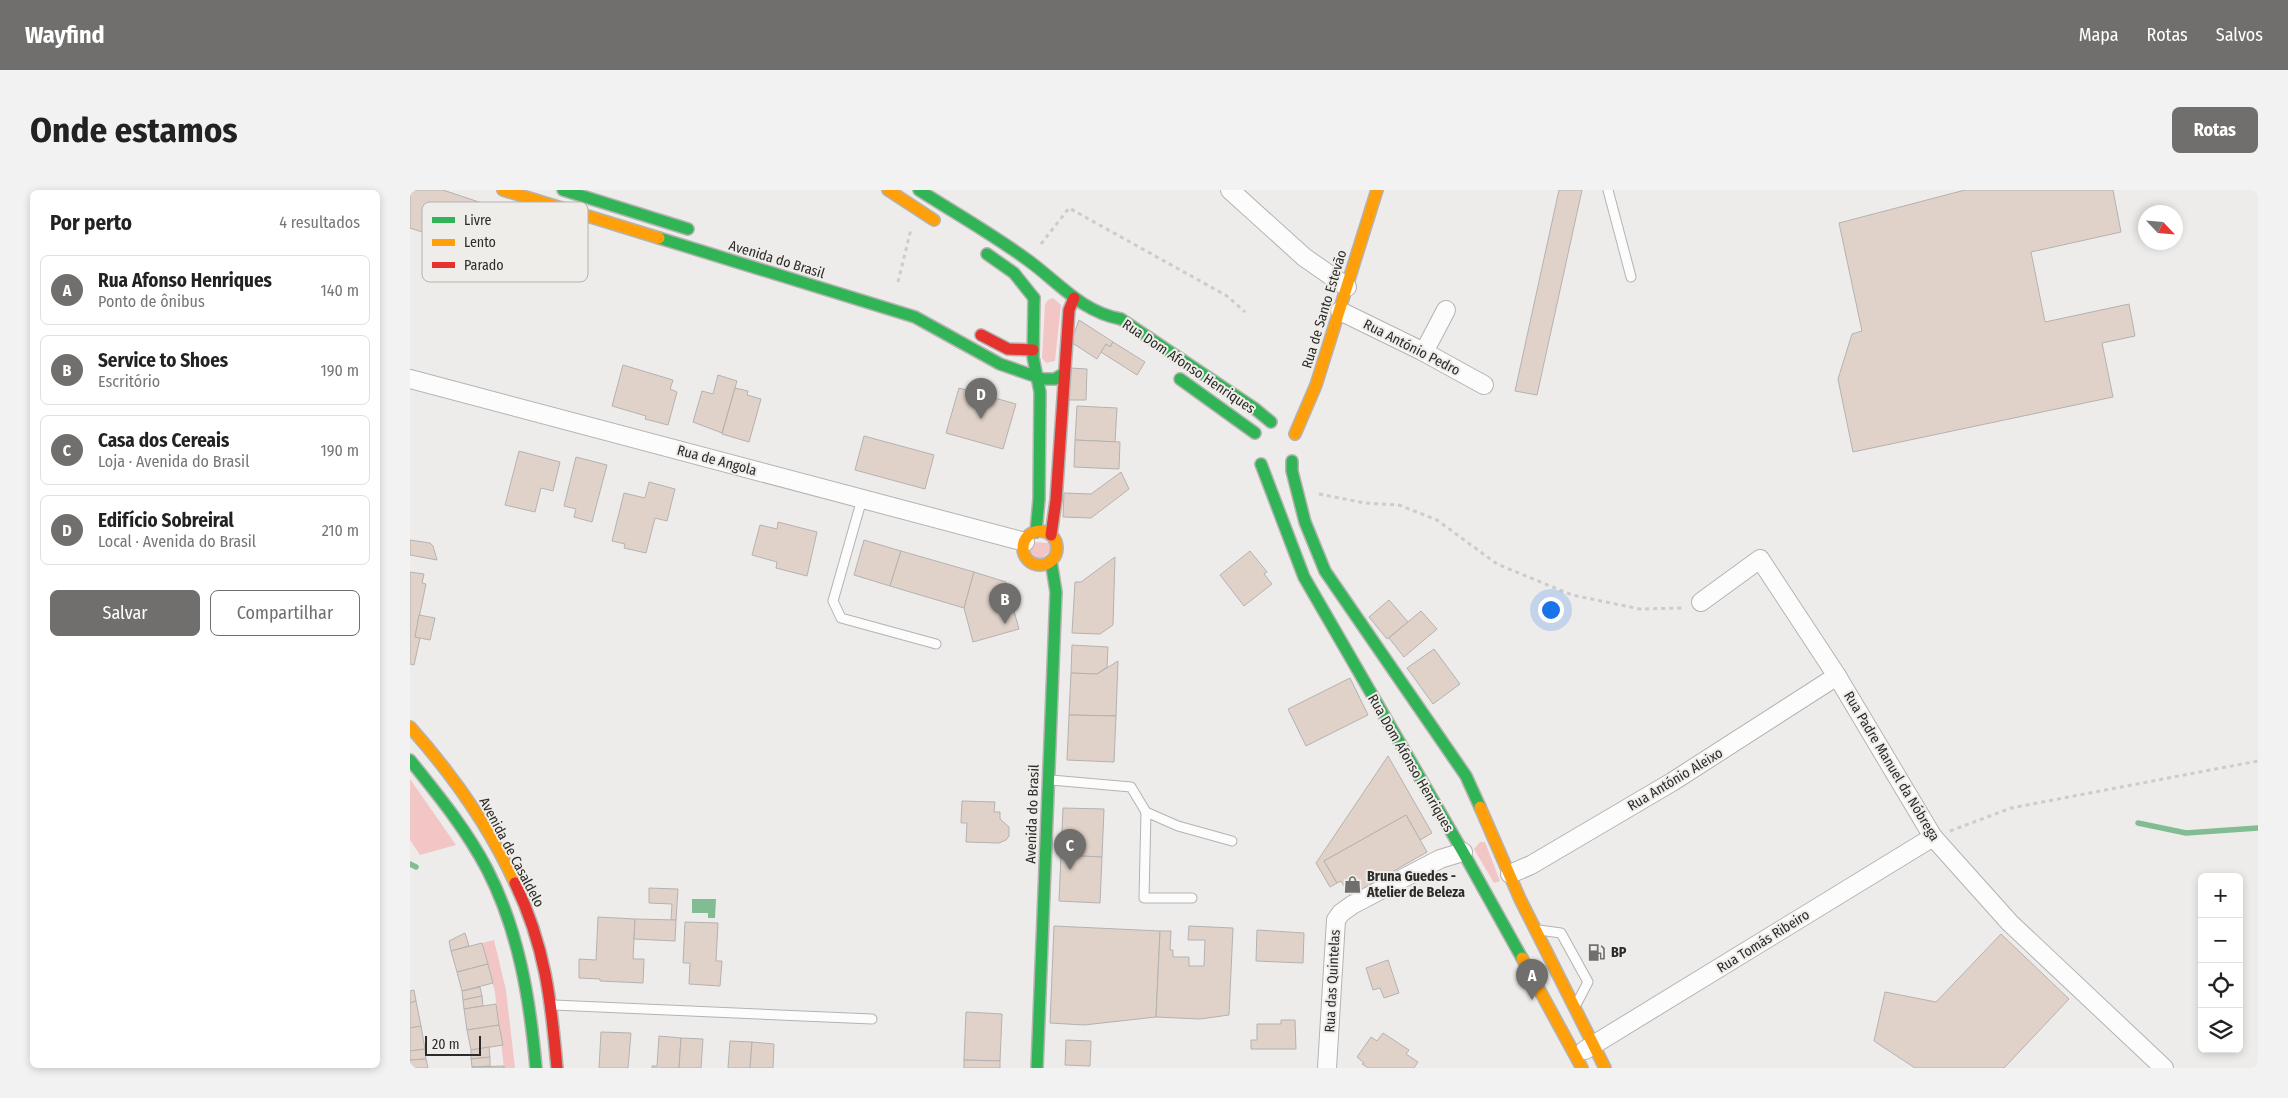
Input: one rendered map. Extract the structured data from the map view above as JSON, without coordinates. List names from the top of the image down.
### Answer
{
  "streets": {
    "street": [
      "Avenida do Brasil",
      "Rua de Santo Estevão",
      "Rua António Pedro",
      "Rua Dom Afonso Henriques",
      "Rua de Angola",
      "Rua Padre Manuel da Nóbrega",
      "Rua António Aleixo",
      "Avenida de Casaldelo",
      "Rua Tomás Ribeiro",
      "Rua das Quintelas"
    ]
  },
  "crossings": [
    ["Avenida do Brasil", "Rua Dom Afonso Henriques"],
    ["Avenida do Brasil", "Rua de Angola"],
    ["Rua de Santo Estevão", "Rua António Pedro"],
    ["Rua de Santo Estevão", "Rua Dom Afonso Henriques"],
    ["Rua Dom Afonso Henriques", "Rua Tomás Ribeiro"],
    ["Rua Dom Afonso Henriques", "Rua das Quintelas"],
    ["Rua Padre Manuel da Nóbrega", "Rua António Aleixo"],
    ["Rua Padre Manuel da Nóbrega", "Rua Tomás Ribeiro"]
  ],
  "places": {
    "shop": ["Bruna Guedes - Atelier de Beleza"],
    "fuel station": ["BP"]
  },
  "legend": ["Livre", "Lento", "Parado"],
  "scale_bar": "20 m",
  "north": "bottom right",
  "page": {
    "header": "Wayfind",
    "nav": ["Mapa", "Rotas", "Salvos"],
    "buttons": [
      "Rotas",
      ["Salvar", "Compartilhar"]
    ],
    "title": "Onde estamos",
    "heading": ["Por perto", "4 resultados"],
    "list": [
      {
        "mark": "A",
        "name": "Rua Afonso Henriques",
        "note": "Ponto de ônibus",
        "value": "140 m"
      },
      {
        "mark": "B",
        "name": "Service to Shoes",
        "note": "Escritório",
        "value": "190 m"
      },
      {
        "mark": "C",
        "name": "Casa dos Cereais",
        "note": "Loja · Avenida do Brasil",
        "value": "190 m"
      },
      {
        "mark": "D",
        "name": "Edifício Sobreiral",
        "note": "Local · Avenida do Brasil",
        "value": "210 m"
      }
    ],
    "pins": [
      "D",
      "B",
      "C",
      "A"
    ],
    "map_buttons": ["+", "−"],
    "scale": "20 m"
  }
}
